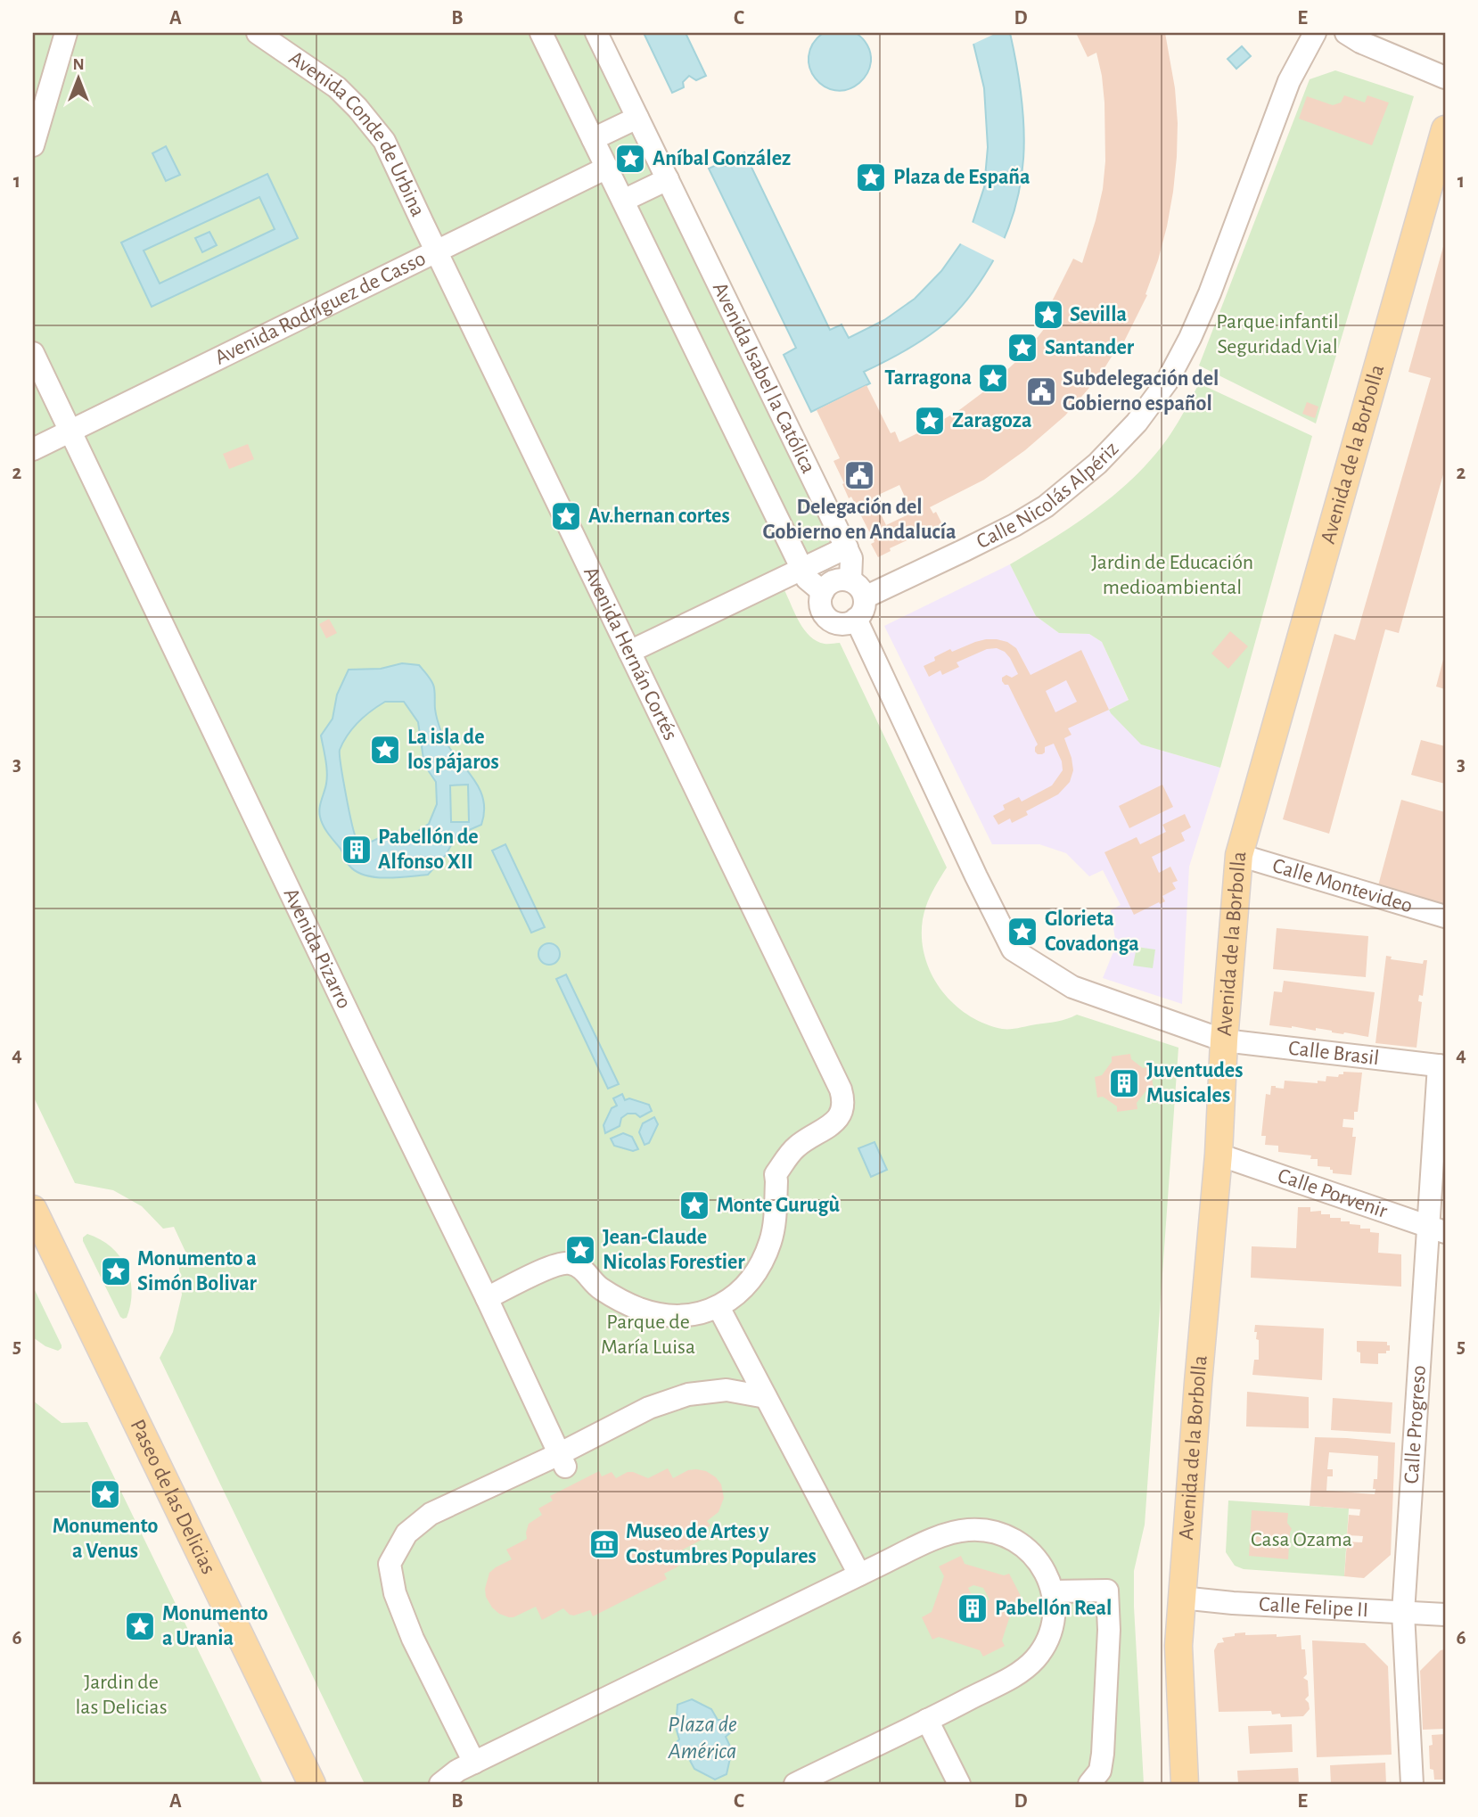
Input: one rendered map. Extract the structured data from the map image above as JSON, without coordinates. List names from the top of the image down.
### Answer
{
  "streets": {
    "main road": ["Avenida de la Borbolla", "Paseo de las Delicias"],
    "street": [
      "Avenida Conde de Urbina",
      "Avenida Rodríguez de Casso",
      "Avenida Isabel la Católica",
      "Calle Nicolás Alpériz",
      "Avenida Hernán Cortés",
      "Calle Montevideo",
      "Avenida Pizarro",
      "Calle Brasil",
      "Calle Porvenir",
      "Calle Progreso",
      "Calle Felipe II"
    ]
  },
  "crossings": [
    ["Avenida Conde de Urbina", "Avenida Rodríguez de Casso"],
    ["Avenida Conde de Urbina", "Avenida Hernán Cortés"],
    ["Avenida Rodríguez de Casso", "Avenida Hernán Cortés"],
    ["Avenida Rodríguez de Casso", "Avenida Pizarro"],
    ["Avenida Isabel la Católica", "Calle Nicolás Alpériz"],
    ["Avenida Isabel la Católica", "Calle Brasil"],
    ["Avenida de la Borbolla", "Calle Montevideo"],
    ["Avenida de la Borbolla", "Calle Brasil"],
    ["Avenida de la Borbolla", "Calle Porvenir"],
    ["Avenida de la Borbolla", "Calle Felipe II"],
    ["Calle Nicolás Alpériz", "Calle Brasil"],
    ["Calle Brasil", "Calle Progreso"],
    ["Calle Porvenir", "Calle Progreso"],
    ["Calle Progreso", "Calle Felipe II"]
  ],
  "water": ["Plaza de América"],
  "parks": [
    "Parque infantil Seguridad Vial",
    "Jardin de Educación medioambiental",
    "Parque de María Luisa",
    "Casa Ozama",
    "Jardin de las Delicias"
  ],
  "places": {
    "place": [
      "Aníbal González",
      "Plaza de España",
      "Sevilla",
      "Santander",
      "Tarragona",
      "Zaragoza",
      "Av.hernan cortes",
      "La isla de los pájaros",
      "Glorieta Covadonga",
      "Monte Gurugù",
      "Jean-Claude Nicolas Forestier",
      "Monumento a Simón Bolivar",
      "Monumento a Venus",
      "Monumento a Urania"
    ],
    "public building": ["Subdelegación del Gobierno español", "Delegación del Gobierno en Andalucía"],
    "building": ["Pabellón de Alfonso XII", "Juventudes Musicales", "Pabellón Real"],
    "museum": ["Museo de Artes y Costumbres Populares"]
  },
  "north": "top",
  "grid": {
    "columns": [
      "A",
      "B",
      "C",
      "D",
      "E"
    ],
    "rows": [
      "1",
      "2",
      "3",
      "4",
      "5",
      "6"
    ]
  }
}
